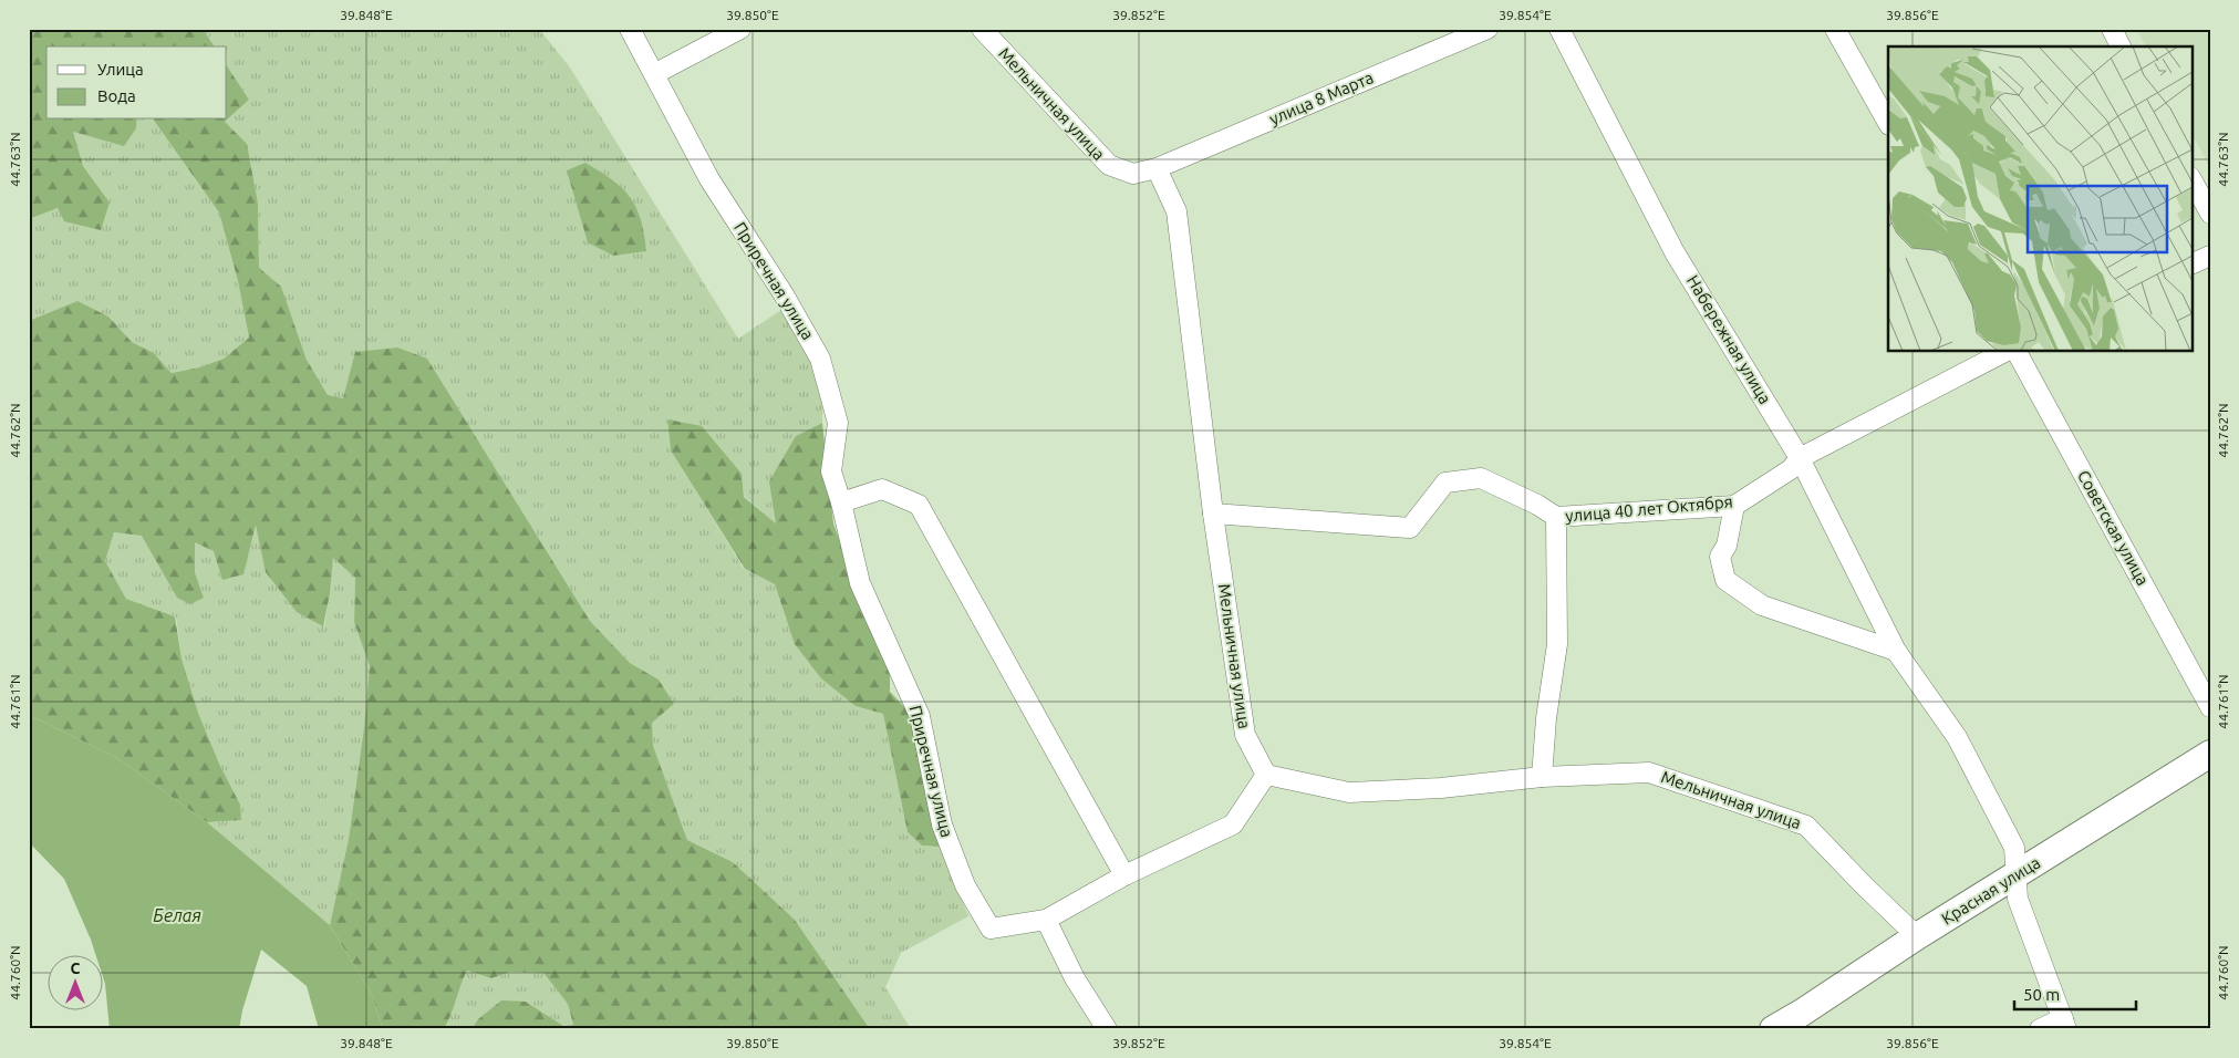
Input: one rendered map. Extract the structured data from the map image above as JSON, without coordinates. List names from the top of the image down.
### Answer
{
  "streets": {
    "street": [
      "улица 8 Марта",
      "Мельничная улица",
      "Приречная улица",
      "Набережная улица",
      "улица 40 лет Октября",
      "Советская улица",
      "Красная улица"
    ]
  },
  "crossings": [
    ["улица 8 Марта", "Мельничная улица"],
    ["Мельничная улица", "улица 40 лет Октября"],
    ["Мельничная улица", "Красная улица"],
    ["Набережная улица", "улица 40 лет Октября"],
    ["Набережная улица", "Красная улица"]
  ],
  "water": ["Белая"],
  "legend": ["Улица", "Вода"],
  "scale_bar": "50 m",
  "north": "top",
  "coordinates": [
    "39.848°E",
    "39.850°E",
    "39.852°E",
    "39.854°E",
    "39.856°E",
    "44.763°N",
    "44.762°N",
    "44.761°N",
    "44.760°N"
  ]
}
